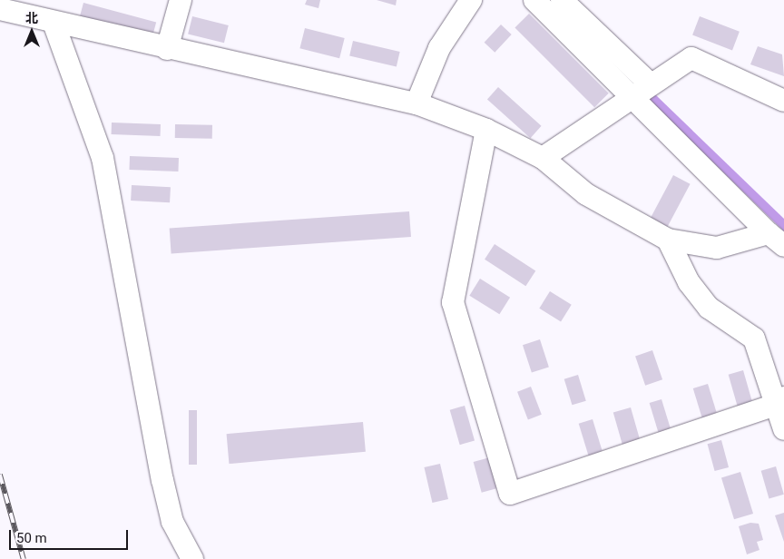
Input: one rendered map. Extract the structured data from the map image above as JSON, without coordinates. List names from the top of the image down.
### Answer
{
  "scale_bar": "50 m",
  "north": "top"
}
